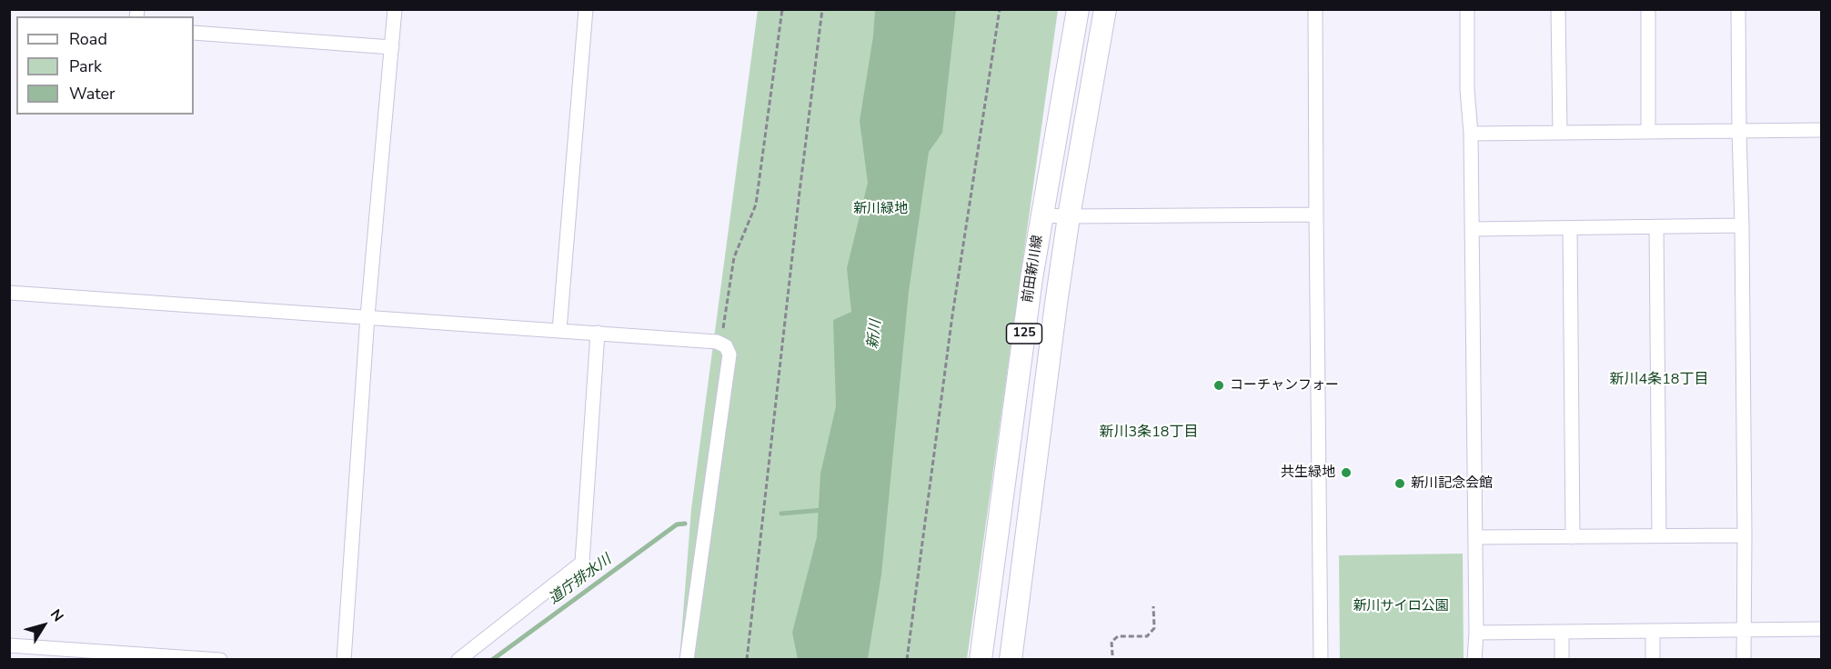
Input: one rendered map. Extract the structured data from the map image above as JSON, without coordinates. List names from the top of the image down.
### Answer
{
  "streets": {
    "main road": ["前田新川線", "125"]
  },
  "districts": ["新川4条18丁目", "新川3条18丁目"],
  "water": ["新川", "道庁排水川"],
  "parks": ["新川緑地", "新川サイロ公園"],
  "places": ["コーチャンフォー", "共生緑地", "新川記念会館"],
  "legend": ["Road", "Park", "Water"],
  "north": "top right"
}
